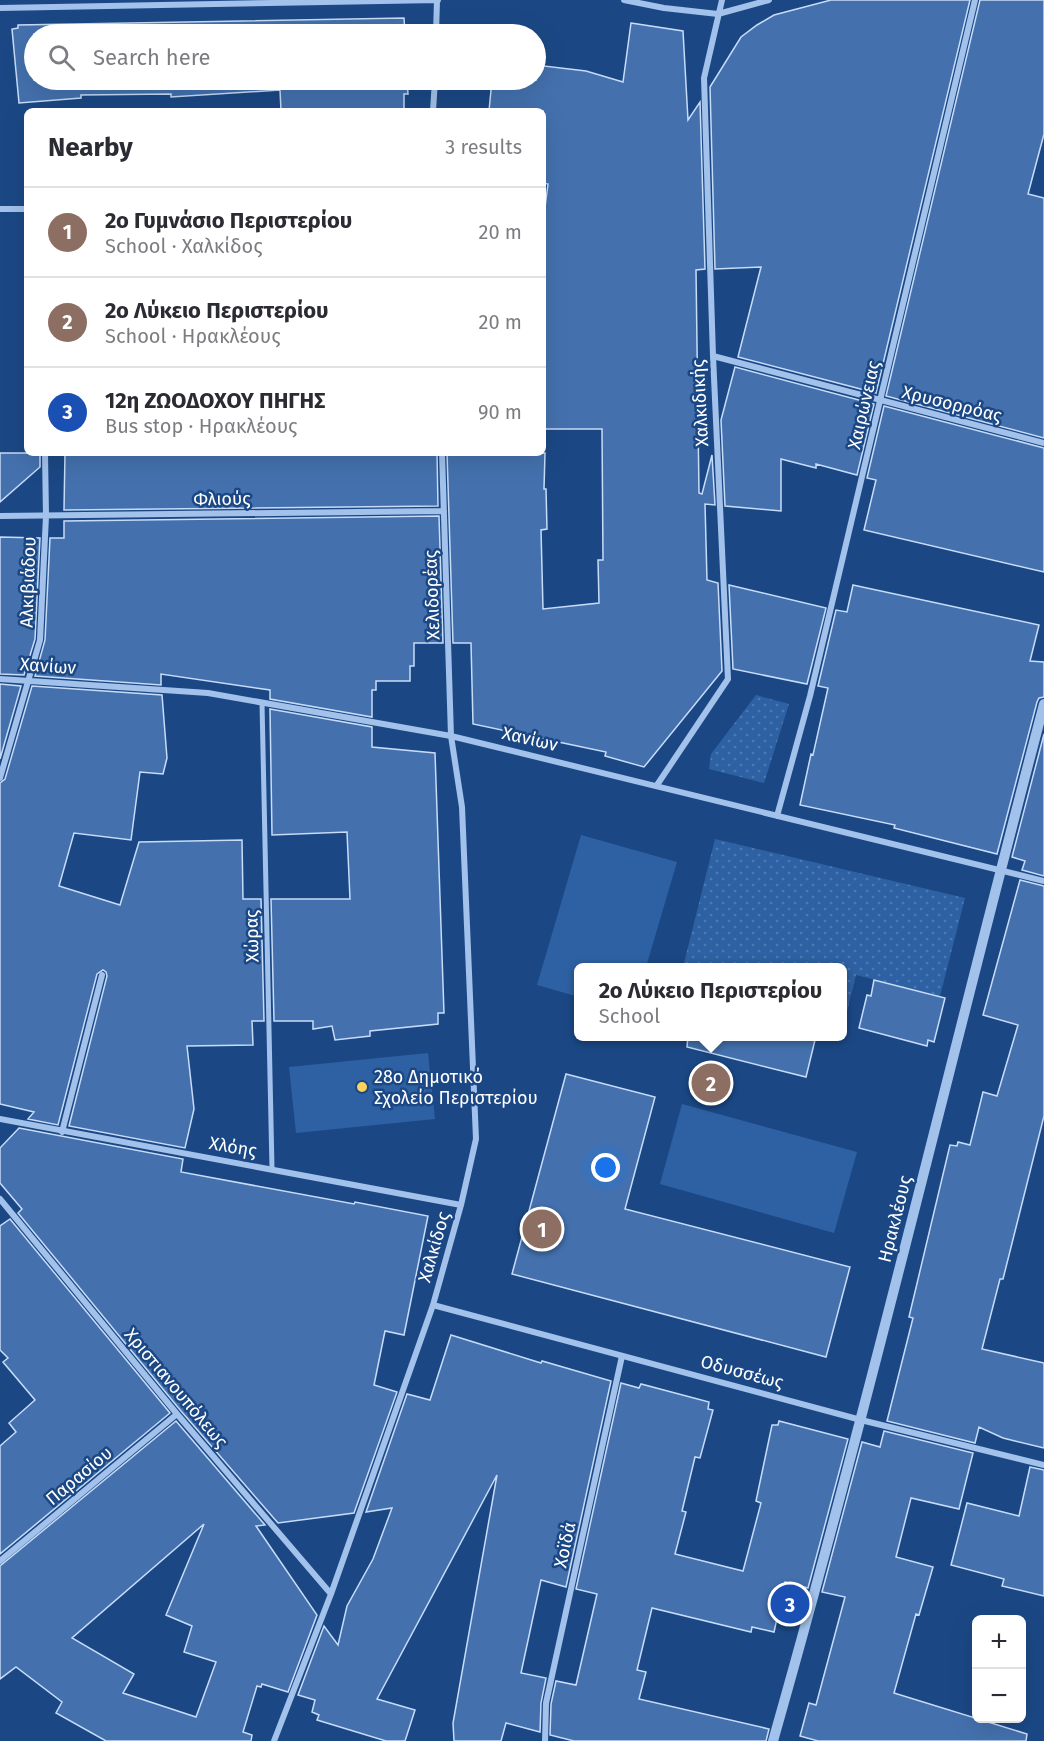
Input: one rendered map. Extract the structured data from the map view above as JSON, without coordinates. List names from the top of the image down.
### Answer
{
  "streets": {
    "street": [
      "Χαλκιδικής",
      "Χρυσορρόας",
      "Χαιρώνειας",
      "Φλιούς",
      "Αλκιβιάδου",
      "Χελιδορέας",
      "Χανίων",
      "Χώρας",
      "Χλόης",
      "Ηρακλέους",
      "Χαλκίδος",
      "Οδυσσέως",
      "Χριστιανουπόλεως",
      "Παρασίου",
      "Χοϊδά"
    ]
  },
  "crossings": [
    ["Χαλκιδικής", "Χρυσορρόας"],
    ["Χαλκιδικής", "Χανίων"],
    ["Χρυσορρόας", "Χαιρώνειας"],
    ["Χαιρώνειας", "Χανίων"],
    ["Φλιούς", "Αλκιβιάδου"],
    ["Φλιούς", "Χελιδορέας"],
    ["Αλκιβιάδου", "Χανίων"],
    ["Χελιδορέας", "Χανίων"],
    ["Χελιδορέας", "Χαλκίδος"],
    ["Χανίων", "Χώρας"],
    ["Χανίων", "Ηρακλέους"],
    ["Χανίων", "Χαλκίδος"],
    ["Χώρας", "Χλόης"],
    ["Χλόης", "Χαλκίδος"],
    ["Ηρακλέους", "Οδυσσέως"],
    ["Χαλκίδος", "Οδυσσέως"],
    ["Χαλκίδος", "Χριστιανουπόλεως"],
    ["Οδυσσέως", "Χοϊδά"],
    ["Χριστιανουπόλεως", "Παρασίου"]
  ],
  "places": ["28ο Δημοτικό Σχολείο Περιστερίου"],
  "page": {
    "search": "Search here",
    "heading": ["Nearby", "3 results"],
    "list": [
      {
        "mark": "1",
        "name": "2ο Γυμνάσιο Περιστερίου",
        "note": "School · Χαλκίδος",
        "value": "20 m"
      },
      {
        "mark": "2",
        "name": "2ο Λύκειο Περιστερίου",
        "note": "School · Ηρακλέους",
        "value": "20 m"
      },
      {
        "mark": "3",
        "name": "12η ΖΩΟΔΟΧΟΥ ΠΗΓΗΣ",
        "note": "Bus stop · Ηρακλέους",
        "value": "90 m"
      }
    ],
    "popup": ["2ο Λύκειο Περιστερίου", "School"],
    "pins": ["2", "1", "3"],
    "map_buttons": ["+", "−"]
  }
}
